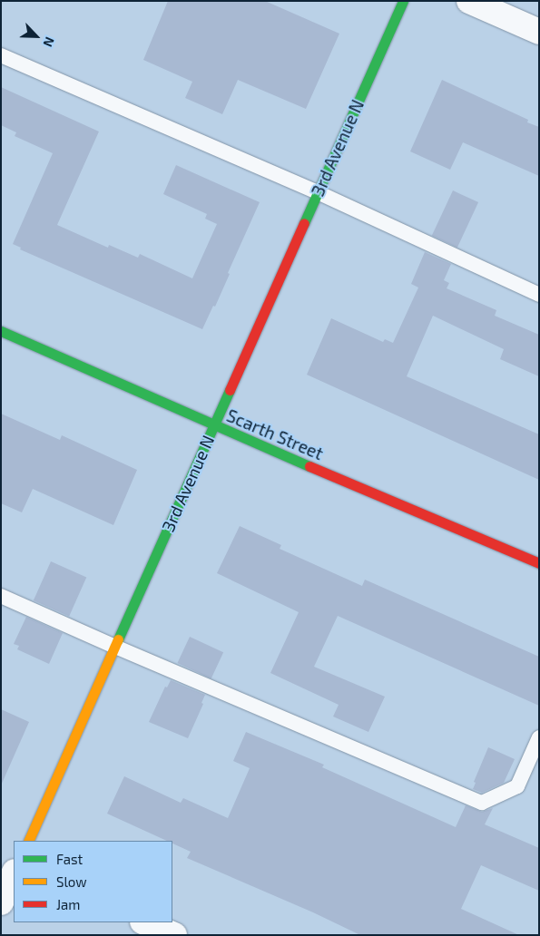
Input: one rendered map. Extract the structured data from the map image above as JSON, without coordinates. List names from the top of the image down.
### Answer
{
  "streets": {
    "street": ["3rd Avenue N", "Scarth Street"]
  },
  "crossings": [
    ["3rd Avenue N", "Scarth Street"]
  ],
  "legend": ["Fast", "Slow", "Jam"],
  "north": "bottom right"
}
